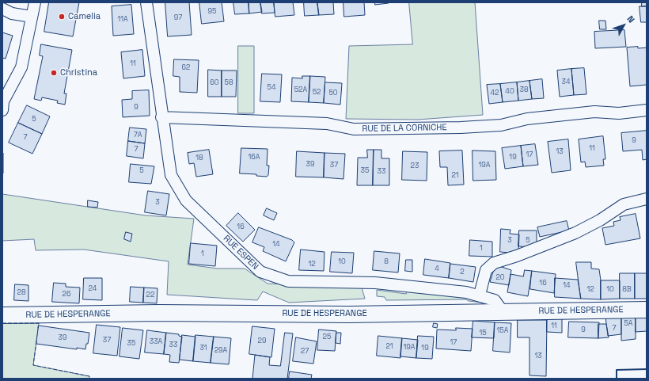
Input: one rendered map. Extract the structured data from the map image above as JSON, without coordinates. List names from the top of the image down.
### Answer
{
  "streets": {
    "main road": ["RUE DE HESPERANGE"],
    "street": ["RUE DE LA CORNICHE", "RUE ESPEN"]
  },
  "crossings": [
    ["RUE DE LA CORNICHE", "RUE ESPEN"],
    ["RUE ESPEN", "RUE DE HESPERANGE"]
  ],
  "places": ["Camelia", "Christina"],
  "house_numbers": [
    "95",
    "97",
    "11A",
    "11",
    "62",
    "34",
    "60",
    "58",
    "54",
    "52A",
    "38",
    "40",
    "52",
    "50",
    "42",
    "9",
    "5",
    "7A",
    "7",
    "9",
    "11",
    "7",
    "13",
    "17",
    "16A",
    "19",
    "18",
    "39",
    "37",
    "19A",
    "23",
    "5",
    "35",
    "33",
    "21",
    "3",
    "16",
    "3",
    "5",
    "14",
    "1",
    "1",
    "10",
    "8",
    "12",
    "4",
    "2",
    "20",
    "16",
    "14",
    "24",
    "12",
    "10",
    "8B",
    "28",
    "26",
    "22",
    "5A",
    "11",
    "7",
    "9",
    "15A",
    "15",
    "25",
    "39",
    "37",
    "29",
    "33A",
    "17",
    "35",
    "33",
    "21",
    "19A",
    "31",
    "19",
    "29A",
    "27",
    "13"
  ],
  "north": "top right"
}
